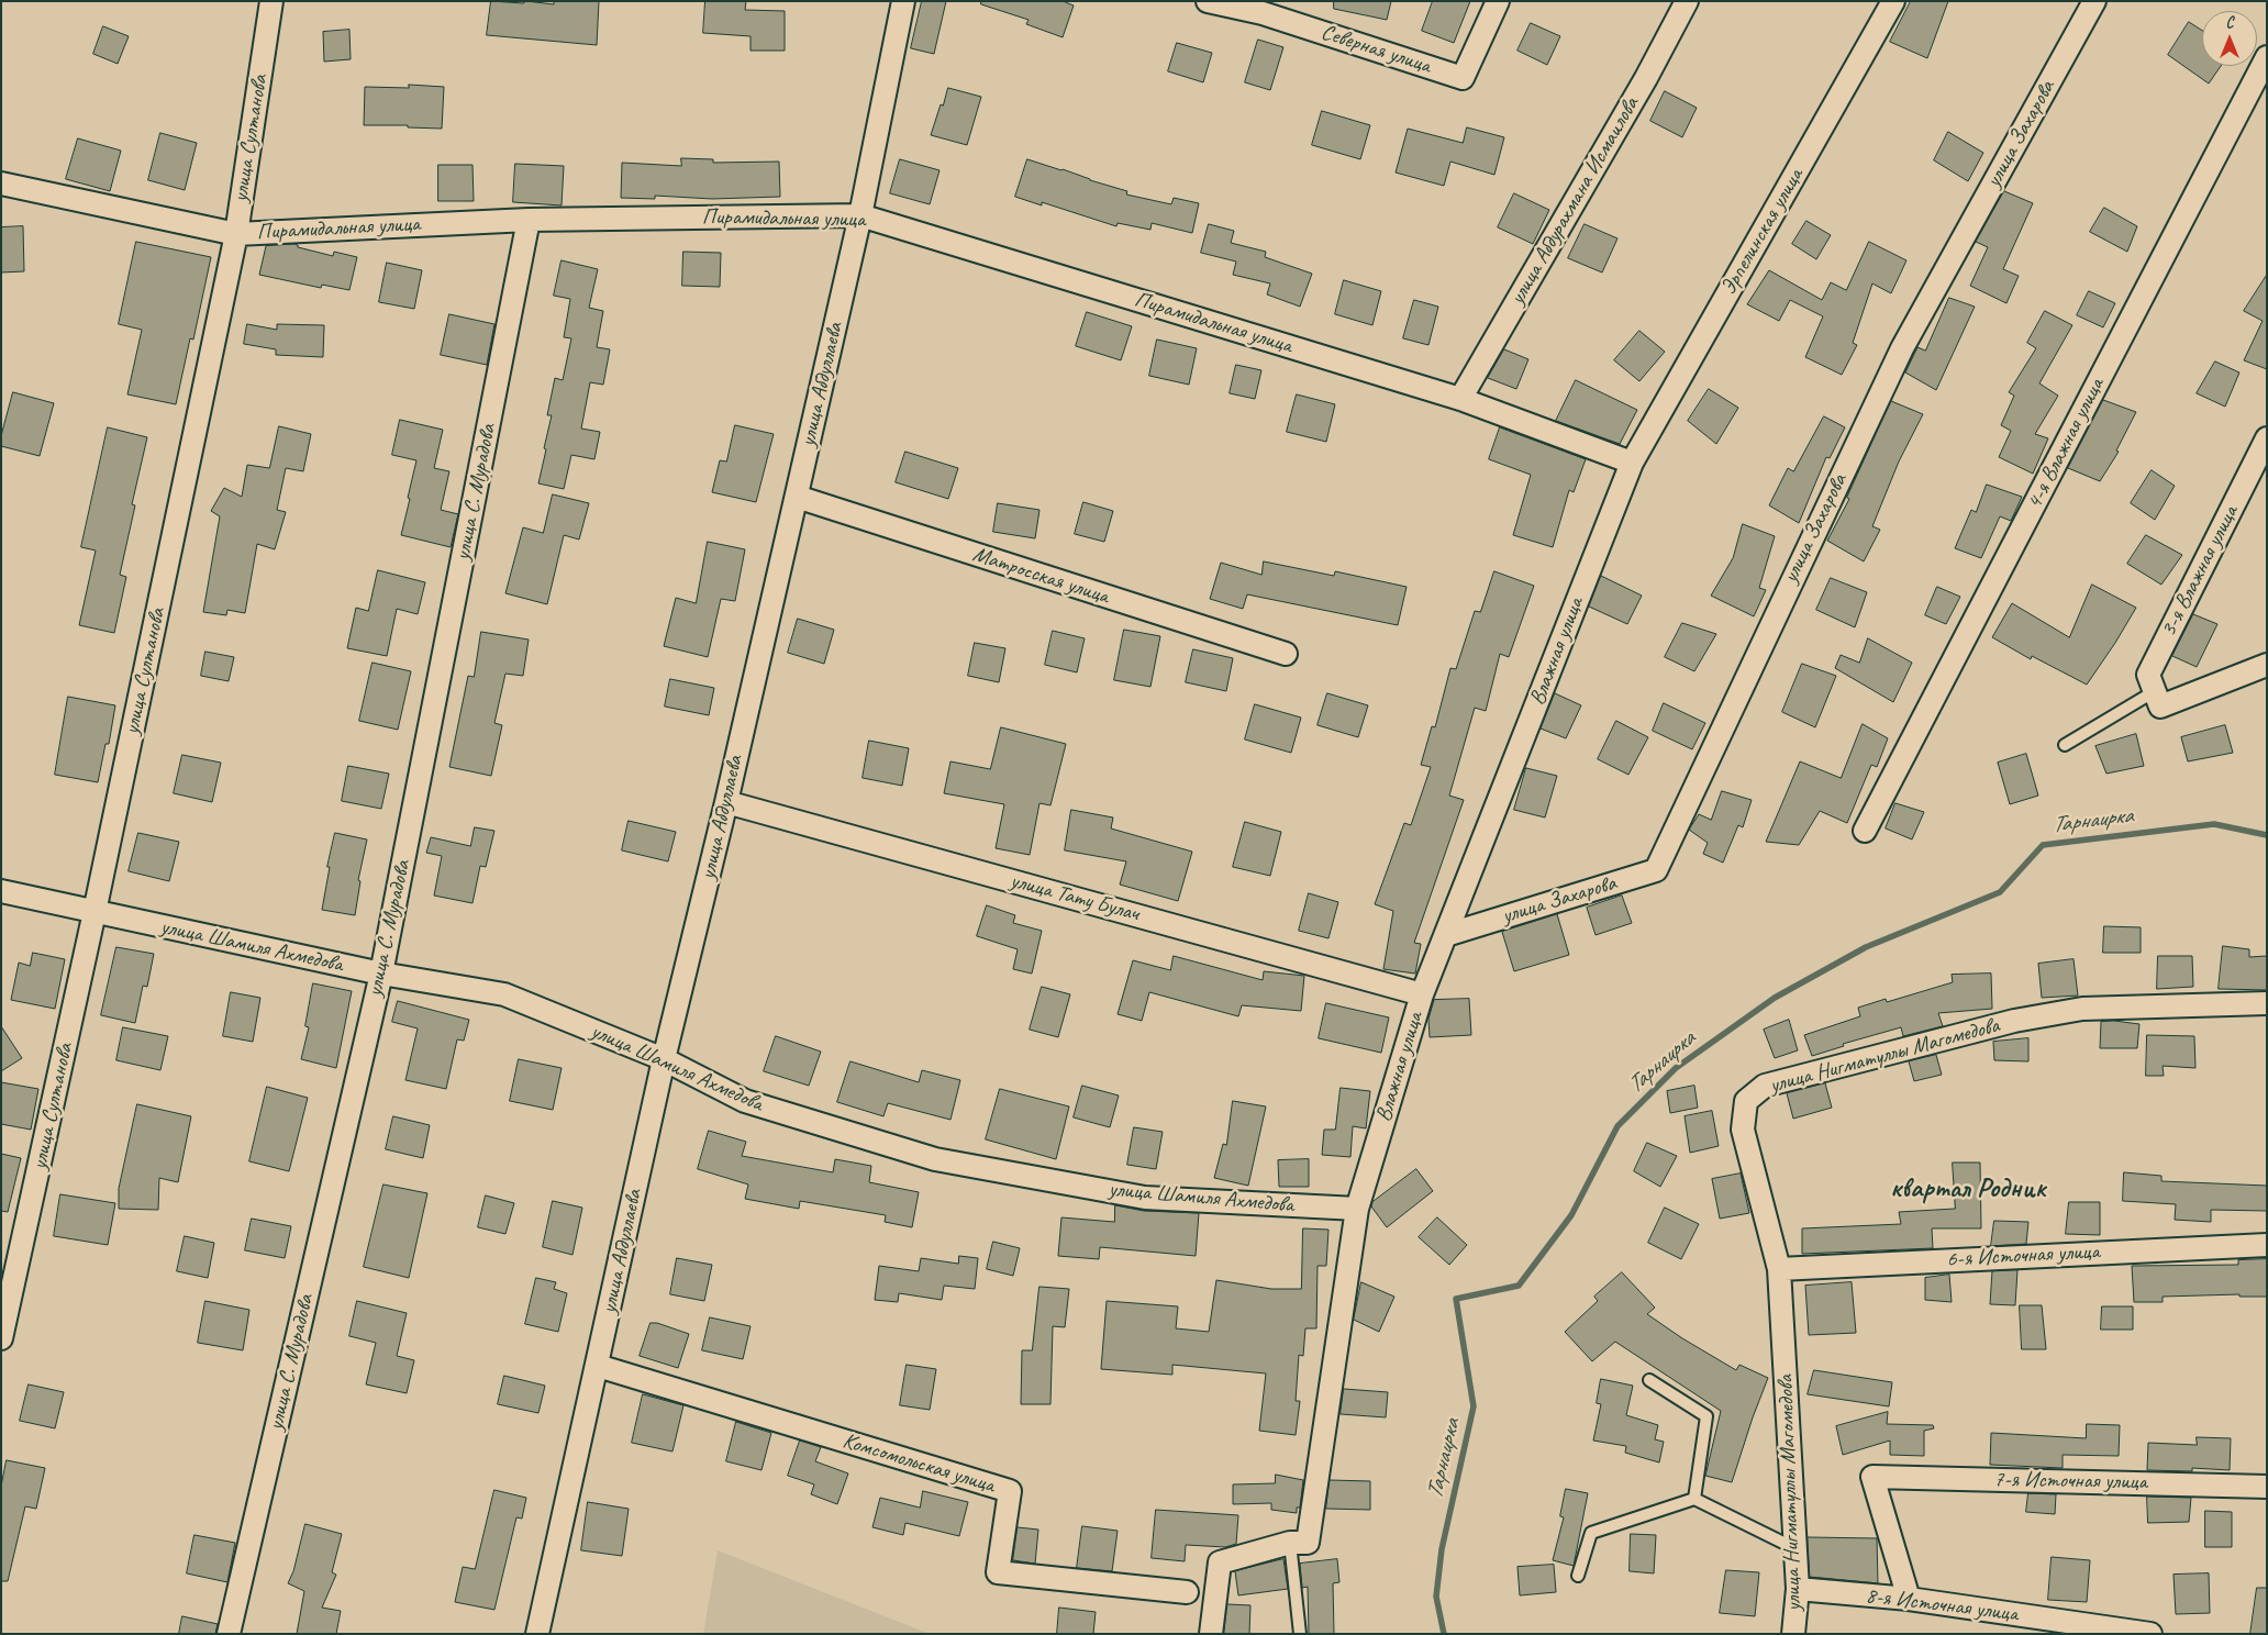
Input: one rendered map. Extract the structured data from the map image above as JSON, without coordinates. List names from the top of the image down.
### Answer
{
  "streets": {
    "street": [
      "Северная улица",
      "улица Захарова",
      "улица Султанова",
      "улица Абдурахмана Исмаилова",
      "Пирамидальная улица",
      "Эрпелинская улица",
      "улица Абдуллаева",
      "4-я Влажная улица",
      "улица С. Мурадова",
      "3-я Влажная улица",
      "Матросская улица",
      "Влажная улица",
      "улица Тату Булач",
      "улица Шамиля Ахмедова",
      "улица Нигматуллы Магомедова",
      "6-я Источная улица",
      "Комсомольская улица",
      "7-я Источная улица",
      "8-я Источная улица"
    ]
  },
  "crossings": [
    ["улица Захарова", "Влажная улица"],
    ["улица Султанова", "Пирамидальная улица"],
    ["улица Султанова", "улица Шамиля Ахмедова"],
    ["улица Абдурахмана Исмаилова", "Пирамидальная улица"],
    ["Пирамидальная улица", "Эрпелинская улица"],
    ["Пирамидальная улица", "улица Абдуллаева"],
    ["Пирамидальная улица", "улица С. Мурадова"],
    ["Пирамидальная улица", "Влажная улица"],
    ["Эрпелинская улица", "Влажная улица"],
    ["улица Абдуллаева", "Матросская улица"],
    ["улица Абдуллаева", "улица Тату Булач"],
    ["улица Абдуллаева", "улица Шамиля Ахмедова"],
    ["улица Абдуллаева", "Комсомольская улица"],
    ["улица С. Мурадова", "улица Шамиля Ахмедова"],
    ["Влажная улица", "улица Тату Булач"],
    ["Влажная улица", "улица Шамиля Ахмедова"],
    ["улица Нигматуллы Магомедова", "6-я Источная улица"],
    ["улица Нигматуллы Магомедова", "8-я Источная улица"],
    ["7-я Источная улица", "8-я Источная улица"]
  ],
  "districts": ["квартал Родник"],
  "water": ["Тарнаирка"],
  "north": "top"
}
